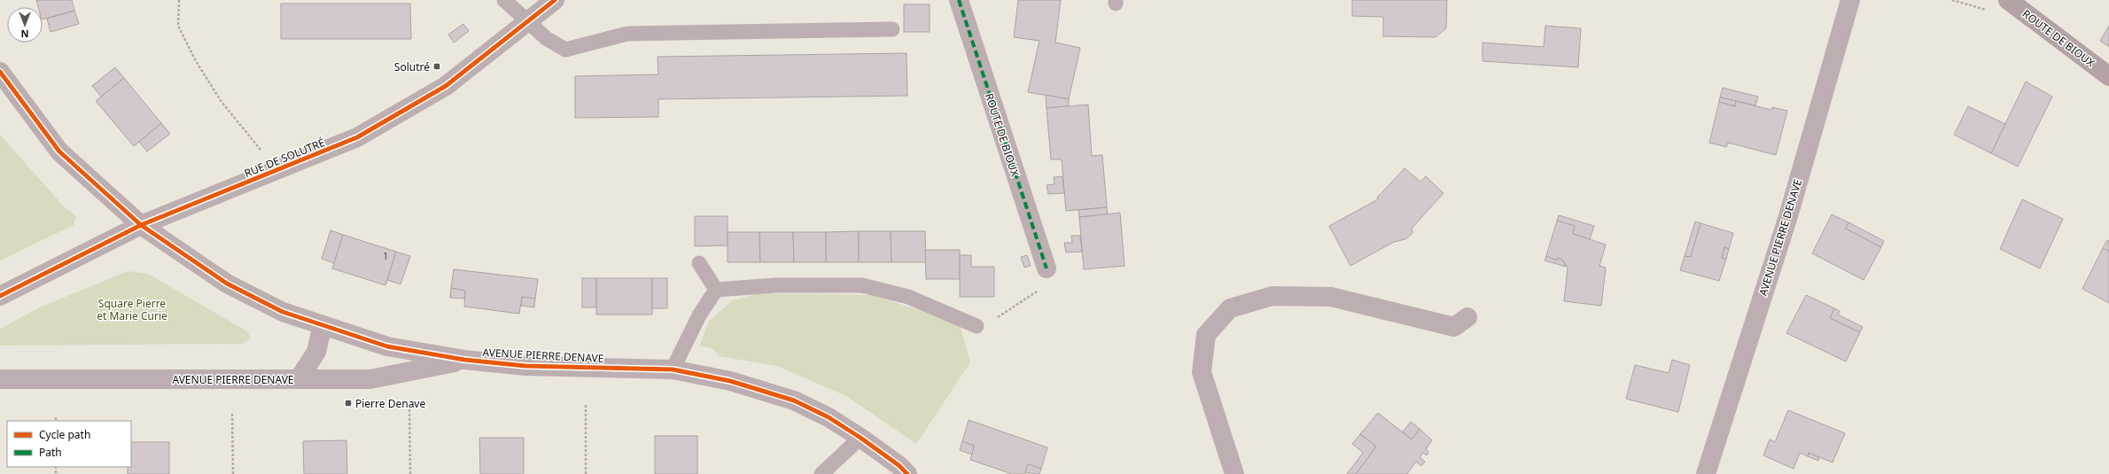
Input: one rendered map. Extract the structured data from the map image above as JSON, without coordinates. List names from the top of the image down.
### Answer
{
  "streets": {
    "main road": ["ROUTE DE BIOUX"],
    "street": ["RUE DE SOLUTRÉ", "AVENUE PIERRE DENAVE"]
  },
  "crossings": [
    ["RUE DE SOLUTRÉ", "AVENUE PIERRE DENAVE"]
  ],
  "parks": ["Square Pierre et Marie Curie"],
  "places": {
    "transit": ["Solutré", "Pierre Denave"]
  },
  "house_numbers": ["1"],
  "legend": ["Cycle path", "Path"],
  "north": "bottom"
}
